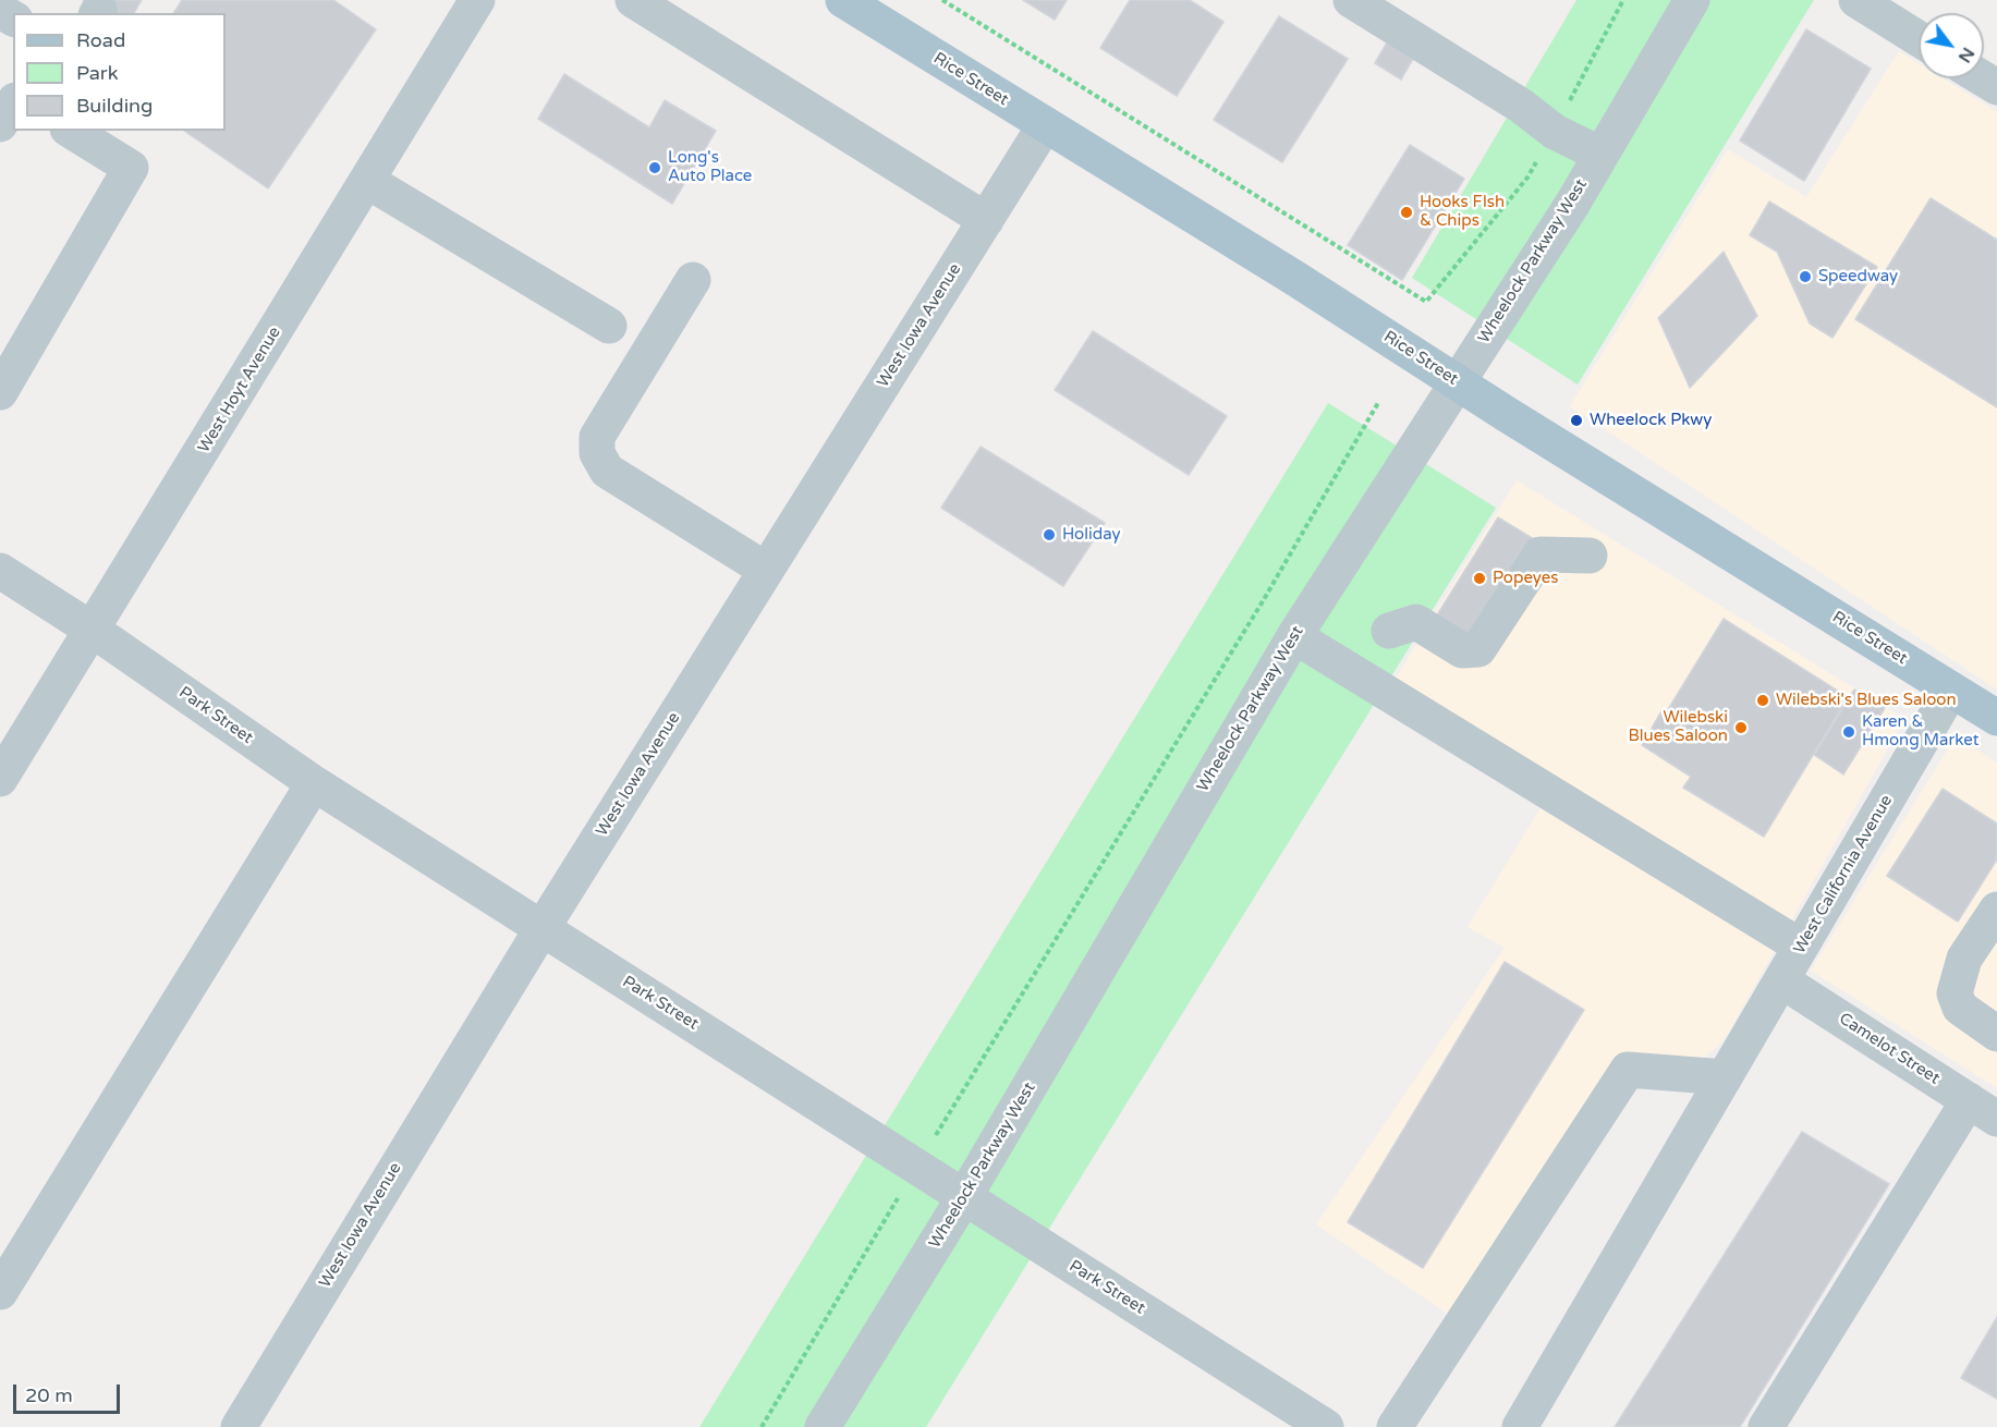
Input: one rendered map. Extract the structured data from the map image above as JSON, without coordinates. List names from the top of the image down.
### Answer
{
  "streets": {
    "main road": ["Rice Street"],
    "street": [
      "Wheelock Parkway West",
      "West Iowa Avenue",
      "West Hoyt Avenue",
      "Park Street",
      "West California Avenue",
      "Camelot Street"
    ]
  },
  "crossings": [
    ["Rice Street", "Wheelock Parkway West"],
    ["Rice Street", "West Iowa Avenue"],
    ["Rice Street", "West California Avenue"],
    ["Wheelock Parkway West", "Park Street"],
    ["West Iowa Avenue", "Park Street"],
    ["West Hoyt Avenue", "Park Street"],
    ["West California Avenue", "Camelot Street"]
  ],
  "places": [
    "Long's Auto Place",
    "Hooks FIsh & Chips",
    "Speedway",
    "Wheelock Pkwy",
    "Holiday",
    "Popeyes",
    "Wilebski's Blues Saloon",
    "Wilebski Blues Saloon",
    "Karen & Hmong Market"
  ],
  "legend": ["Road", "Park", "Building"],
  "scale_bar": "20 m",
  "north": "bottom right"
}
